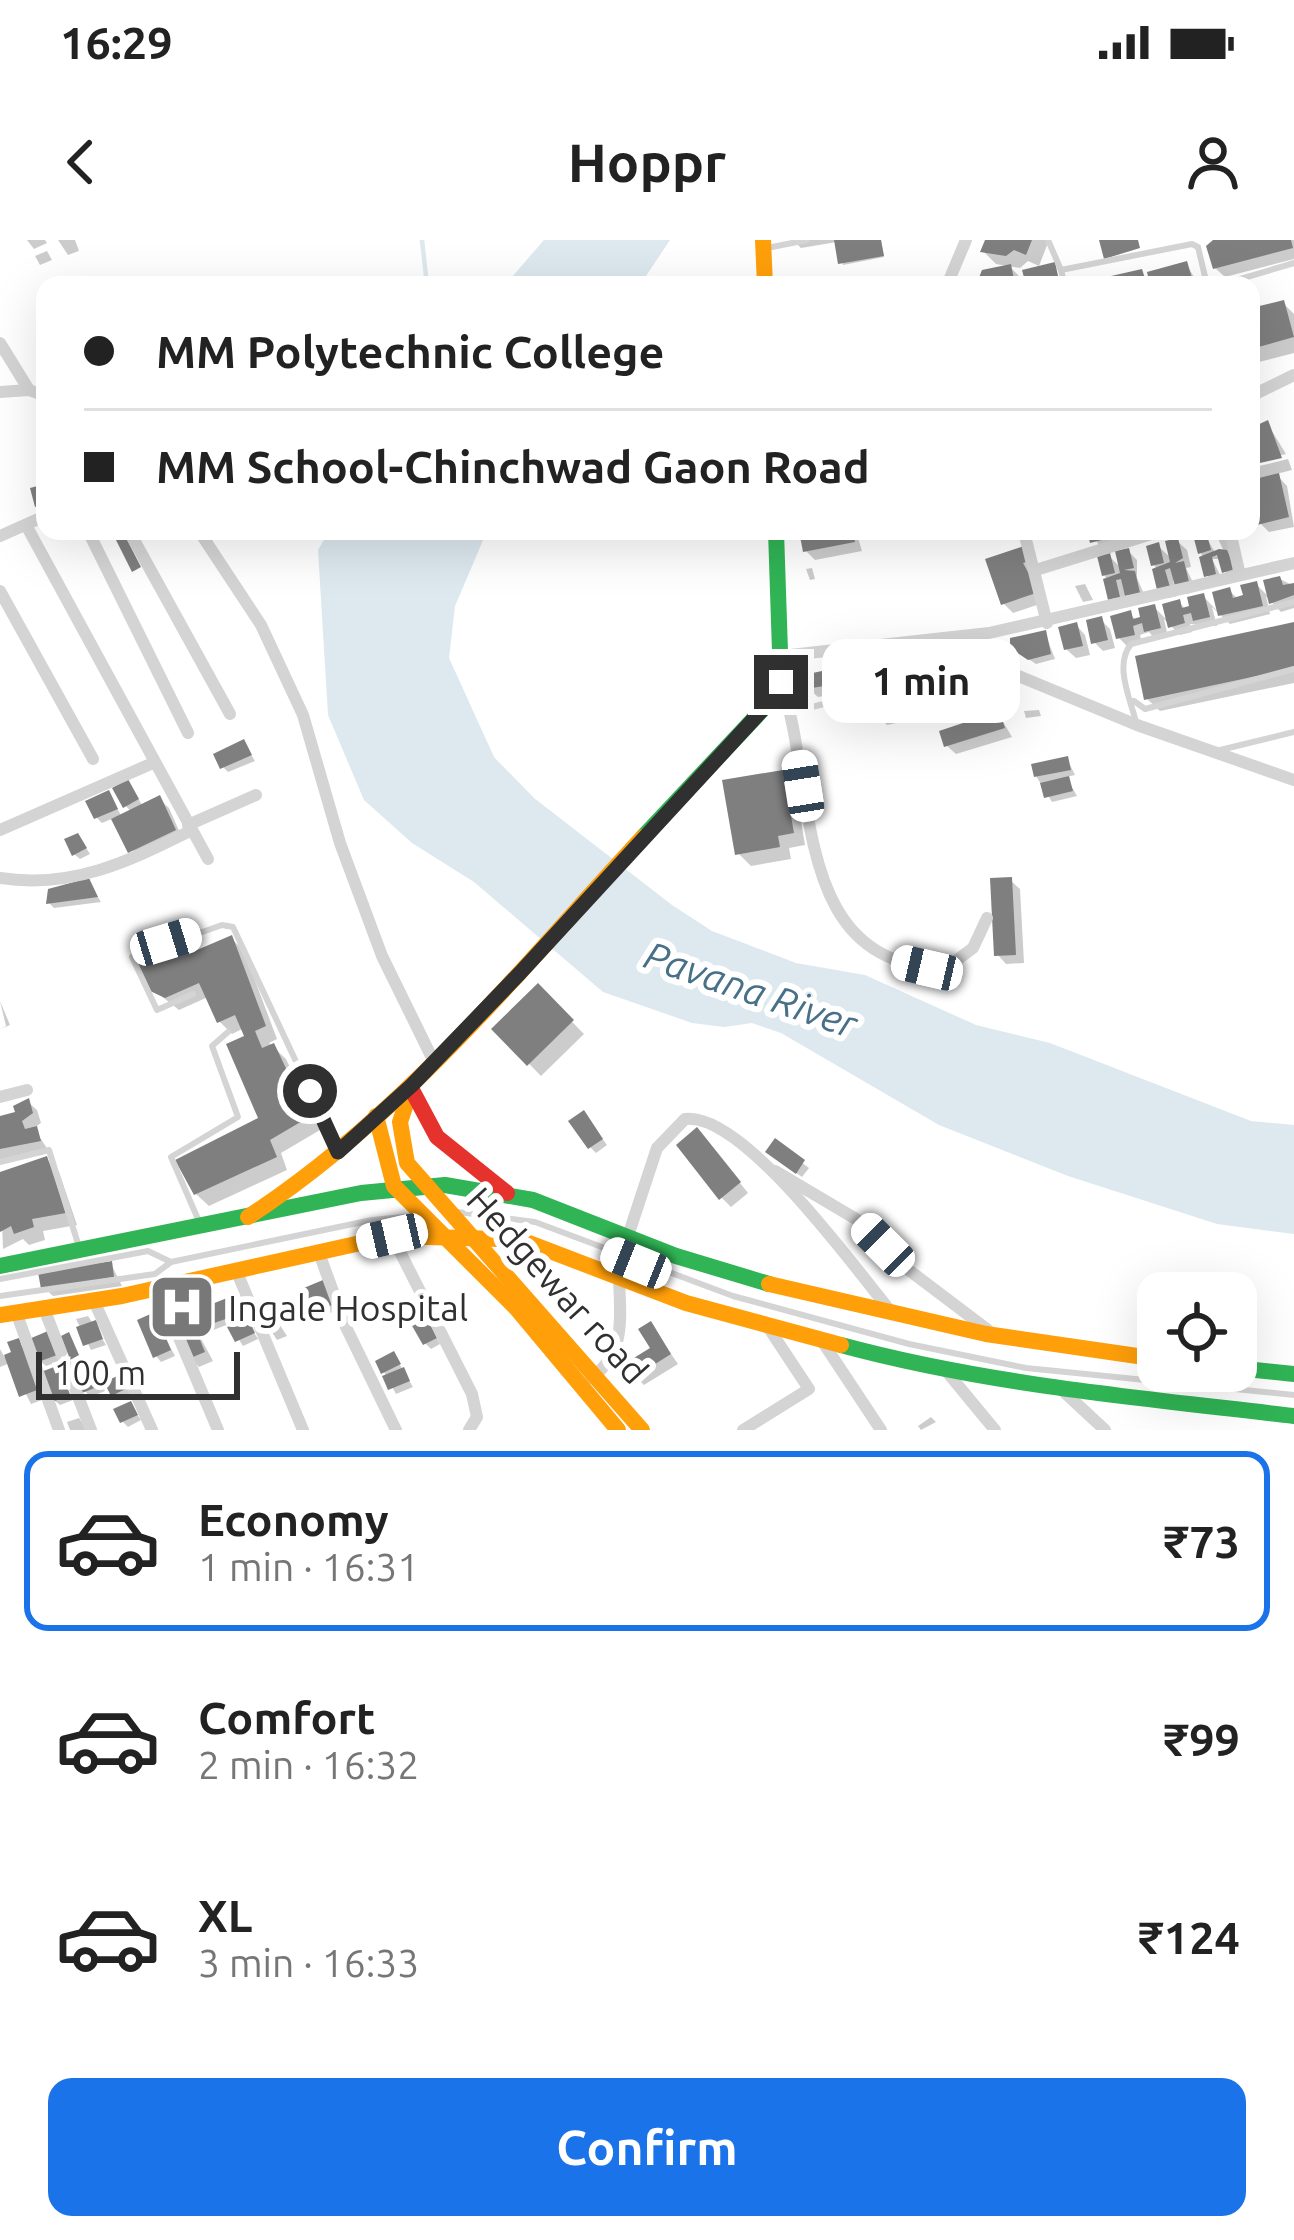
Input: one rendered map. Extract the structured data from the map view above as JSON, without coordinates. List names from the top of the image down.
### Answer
{
  "streets": {
    "main road": ["Hedgewar road"]
  },
  "water": ["Pavana River"],
  "places": {
    "hospital": ["Ingale Hospital"]
  },
  "scale_bar": "100 m",
  "page": {
    "status": "16:29",
    "header": "Hoppr",
    "banner": ["MM Polytechnic College", "MM School-Chinchwad Gaon Road"],
    "bubble": "1 min",
    "scale": "100 m",
    "list": [
      {
        "name": "Economy",
        "note": "1 min · 16:31",
        "value": "₹73"
      },
      {
        "name": "Comfort",
        "note": "2 min · 16:32",
        "value": "₹99"
      },
      {
        "name": "XL",
        "note": "3 min · 16:33",
        "value": "₹124"
      }
    ],
    "buttons": "Confirm"
  }
}
